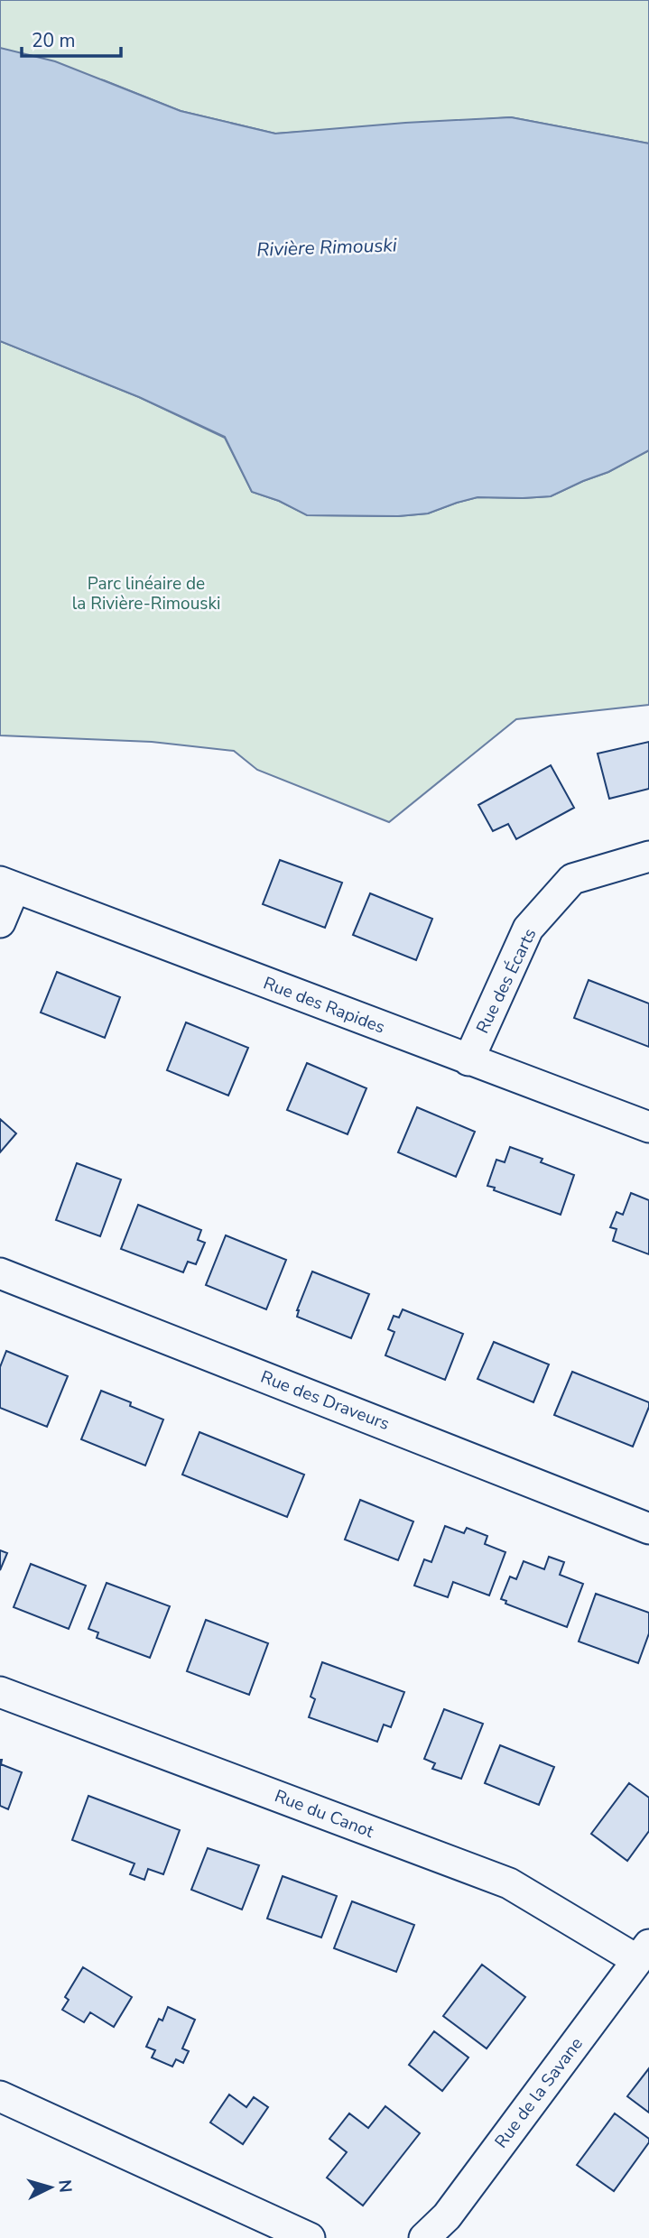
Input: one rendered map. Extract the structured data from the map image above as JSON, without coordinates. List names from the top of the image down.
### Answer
{
  "streets": {
    "street": [
      "Rue des Écarts",
      "Rue des Rapides",
      "Rue des Draveurs",
      "Rue du Canot",
      "Rue de la Savane"
    ]
  },
  "crossings": [
    ["Rue des Écarts", "Rue des Rapides"],
    ["Rue du Canot", "Rue de la Savane"]
  ],
  "water": ["Rivière Rimouski"],
  "parks": ["Parc linéaire de la Rivière-Rimouski"],
  "scale_bar": "20 m",
  "north": "right"
}
